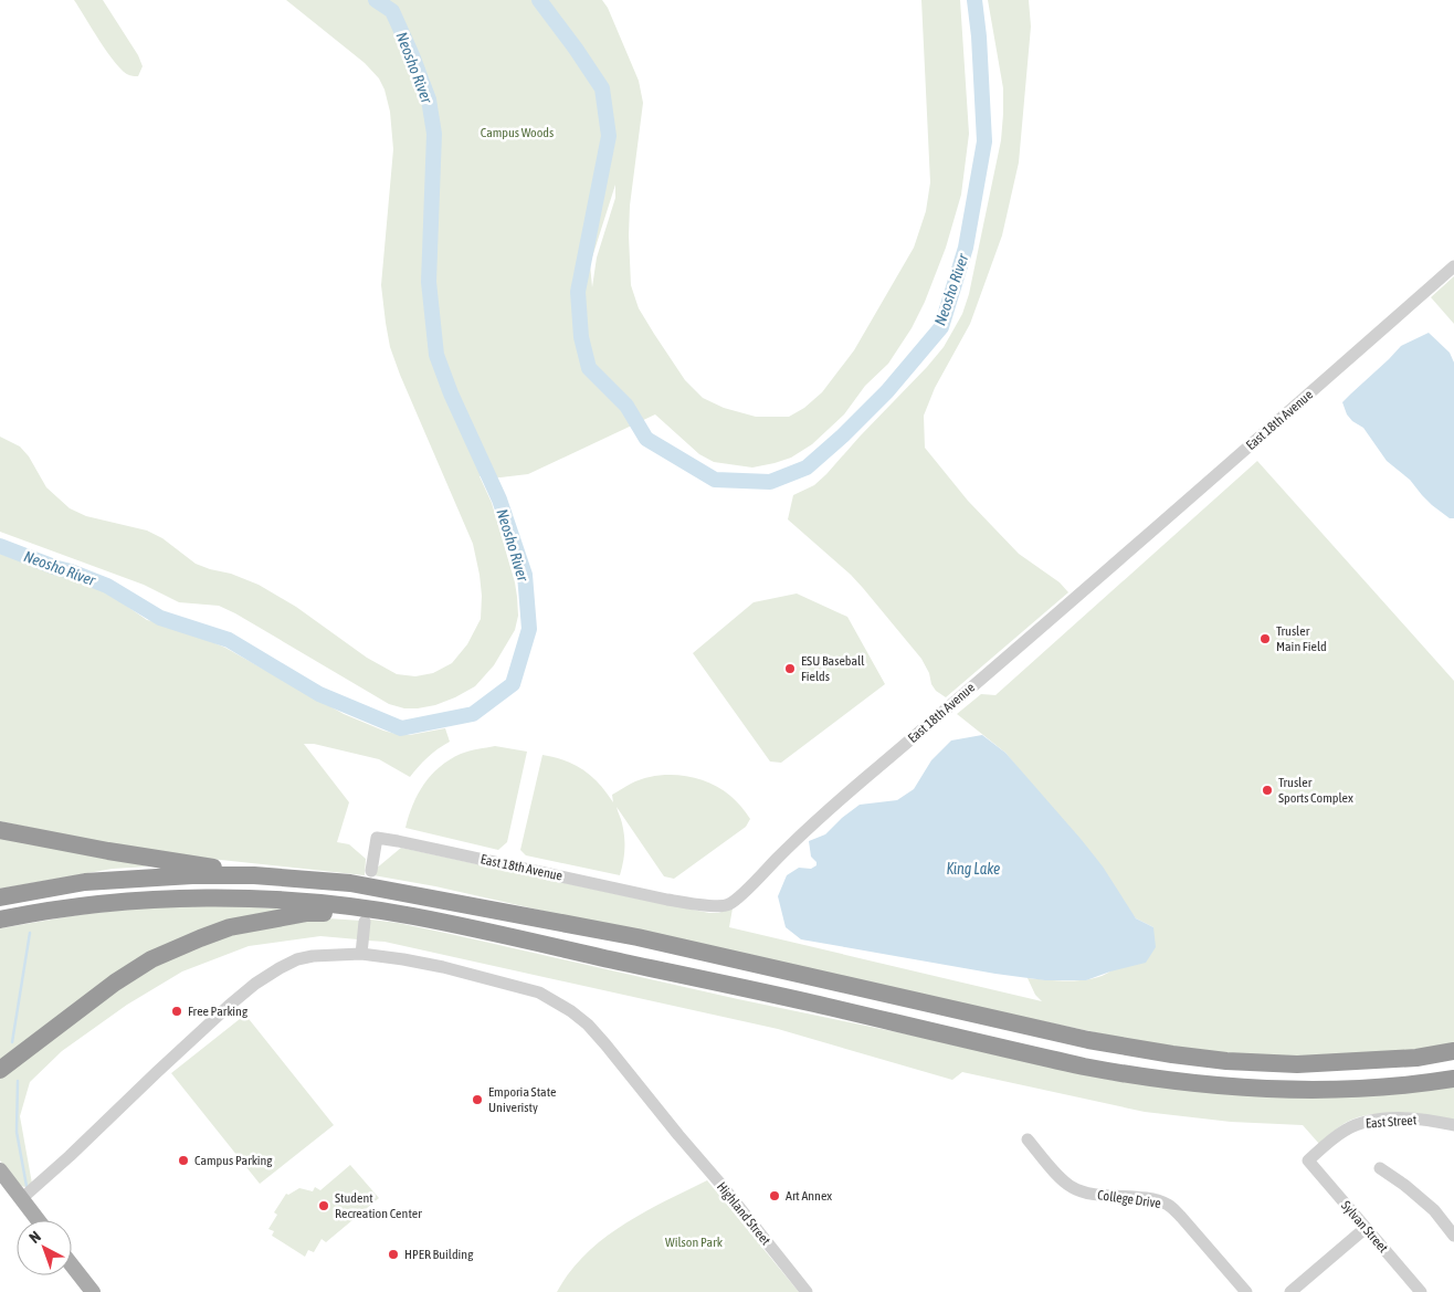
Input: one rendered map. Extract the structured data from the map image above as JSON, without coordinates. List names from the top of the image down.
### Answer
{
  "streets": {
    "street": [
      "East 18th Avenue",
      "East Street",
      "College Drive",
      "Highland Street",
      "Sylvan Street"
    ]
  },
  "crossings": [
    ["East Street", "Sylvan Street"]
  ],
  "water": ["Neosho River", "King Lake"],
  "parks": ["Campus Woods", "Wilson Park"],
  "places": [
    "Trusler Main Field",
    "ESU Baseball Fields",
    "Trusler Sports Complex",
    "Free Parking",
    "Emporia State Univeristy",
    "Campus Parking",
    "Art Annex",
    "Student Recreation Center",
    "HPER Building"
  ],
  "north": "top left"
}
